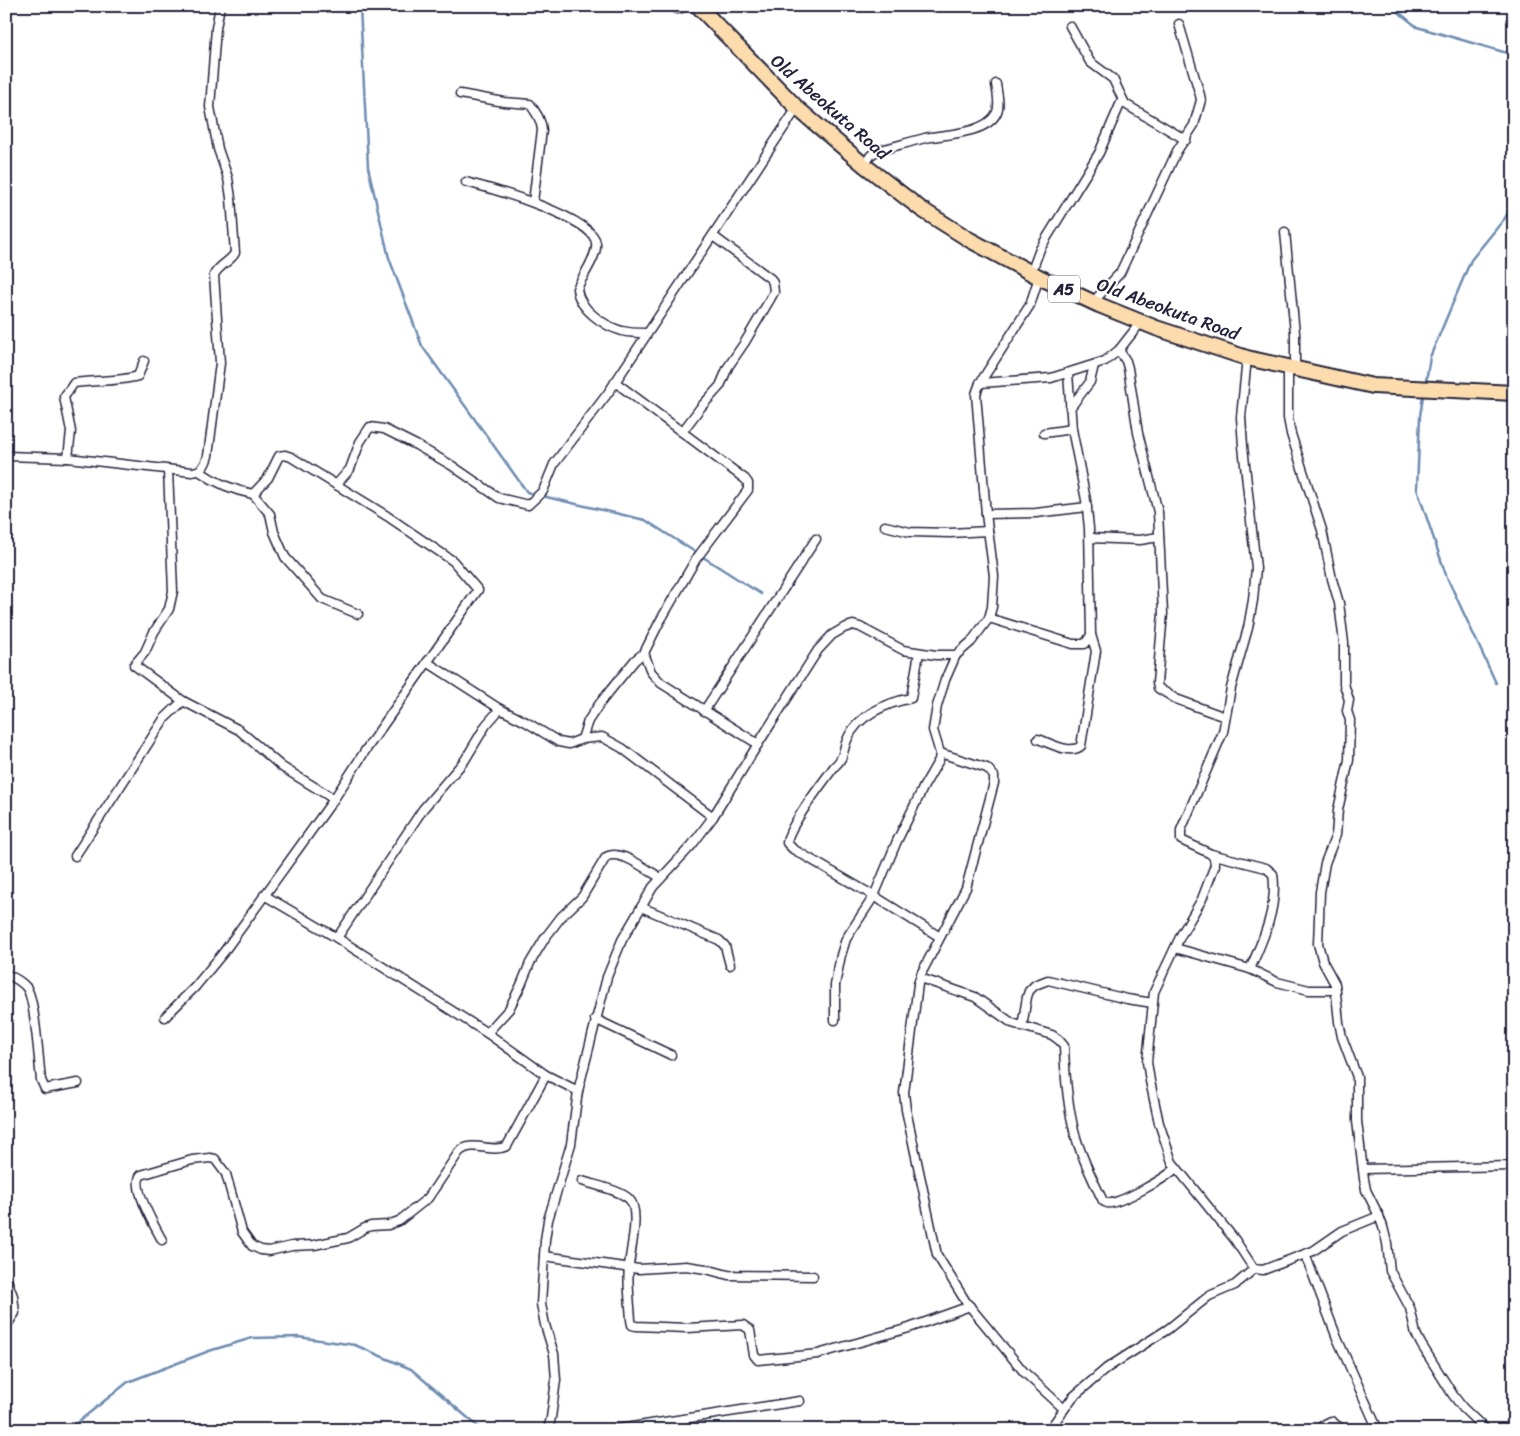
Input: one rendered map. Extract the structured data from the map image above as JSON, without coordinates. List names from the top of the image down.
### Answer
{
  "streets": {
    "highway": ["Old Abeokuta Road", "A5"]
  }
}
